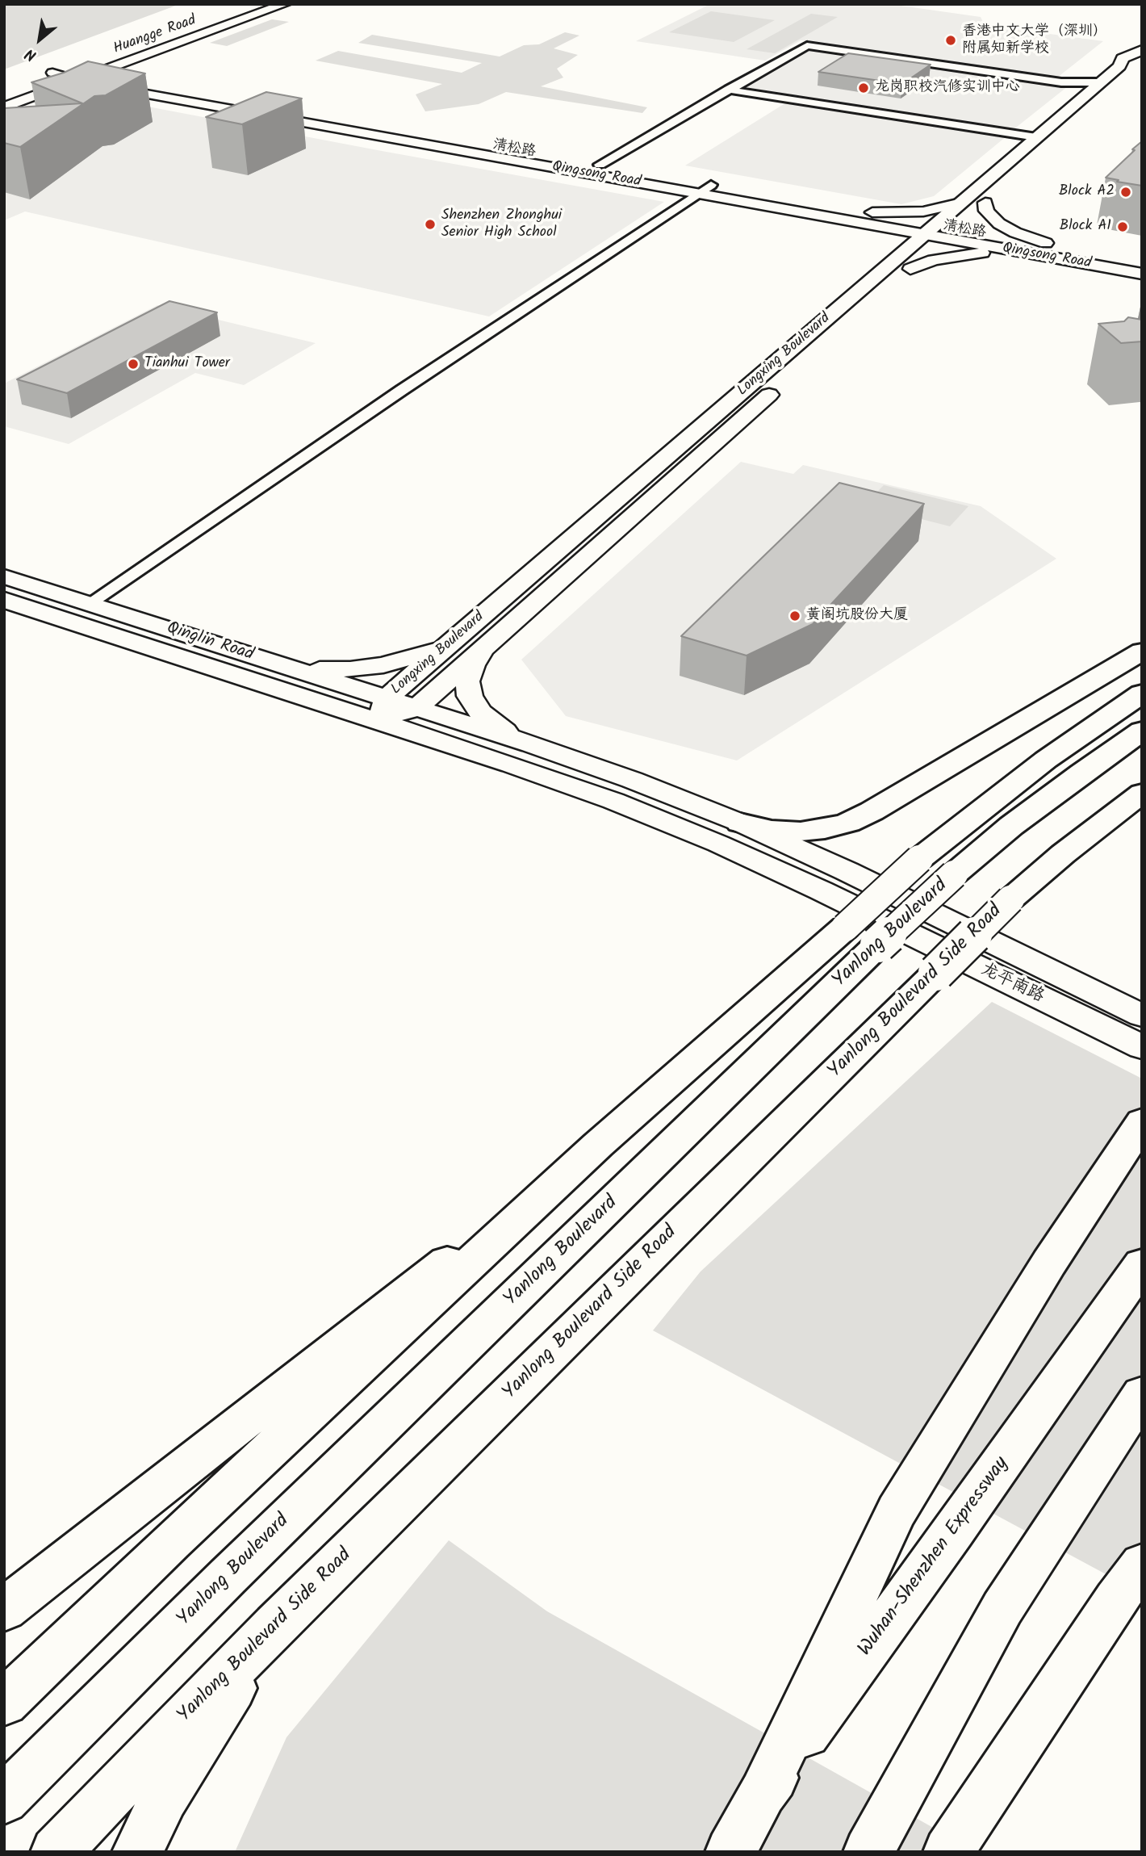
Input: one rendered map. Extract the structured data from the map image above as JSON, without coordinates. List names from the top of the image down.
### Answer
{
  "streets": {
    "main road": [
      "Huangge Road",
      "Longxing Boulevard",
      "Qinglin Road",
      "Yanlong Boulevard",
      "龙平南路",
      "Yanlong Boulevard Side Road",
      "Wuhan-Shenzhen Expressway"
    ],
    "street": ["清松路", "Qingsong Road"]
  },
  "crossings": [
    ["Huangge Road", "清松路"],
    ["Huangge Road", "Qingsong Road"],
    ["清松路", "Qingsong Road"],
    ["清松路", "Longxing Boulevard"],
    ["Qingsong Road", "Longxing Boulevard"],
    ["Longxing Boulevard", "Qinglin Road"],
    ["Longxing Boulevard", "龙平南路"],
    ["Qinglin Road", "龙平南路"]
  ],
  "places": [
    "香港中文大学（深圳） 附属知新学校",
    "龙岗职校汽修实训中心",
    "Block A2",
    "Shenzhen Zhonghui Senior High School",
    "Block A1",
    "Tianhui Tower",
    "黄阁坑股份大厦"
  ],
  "north": "bottom left"
}
